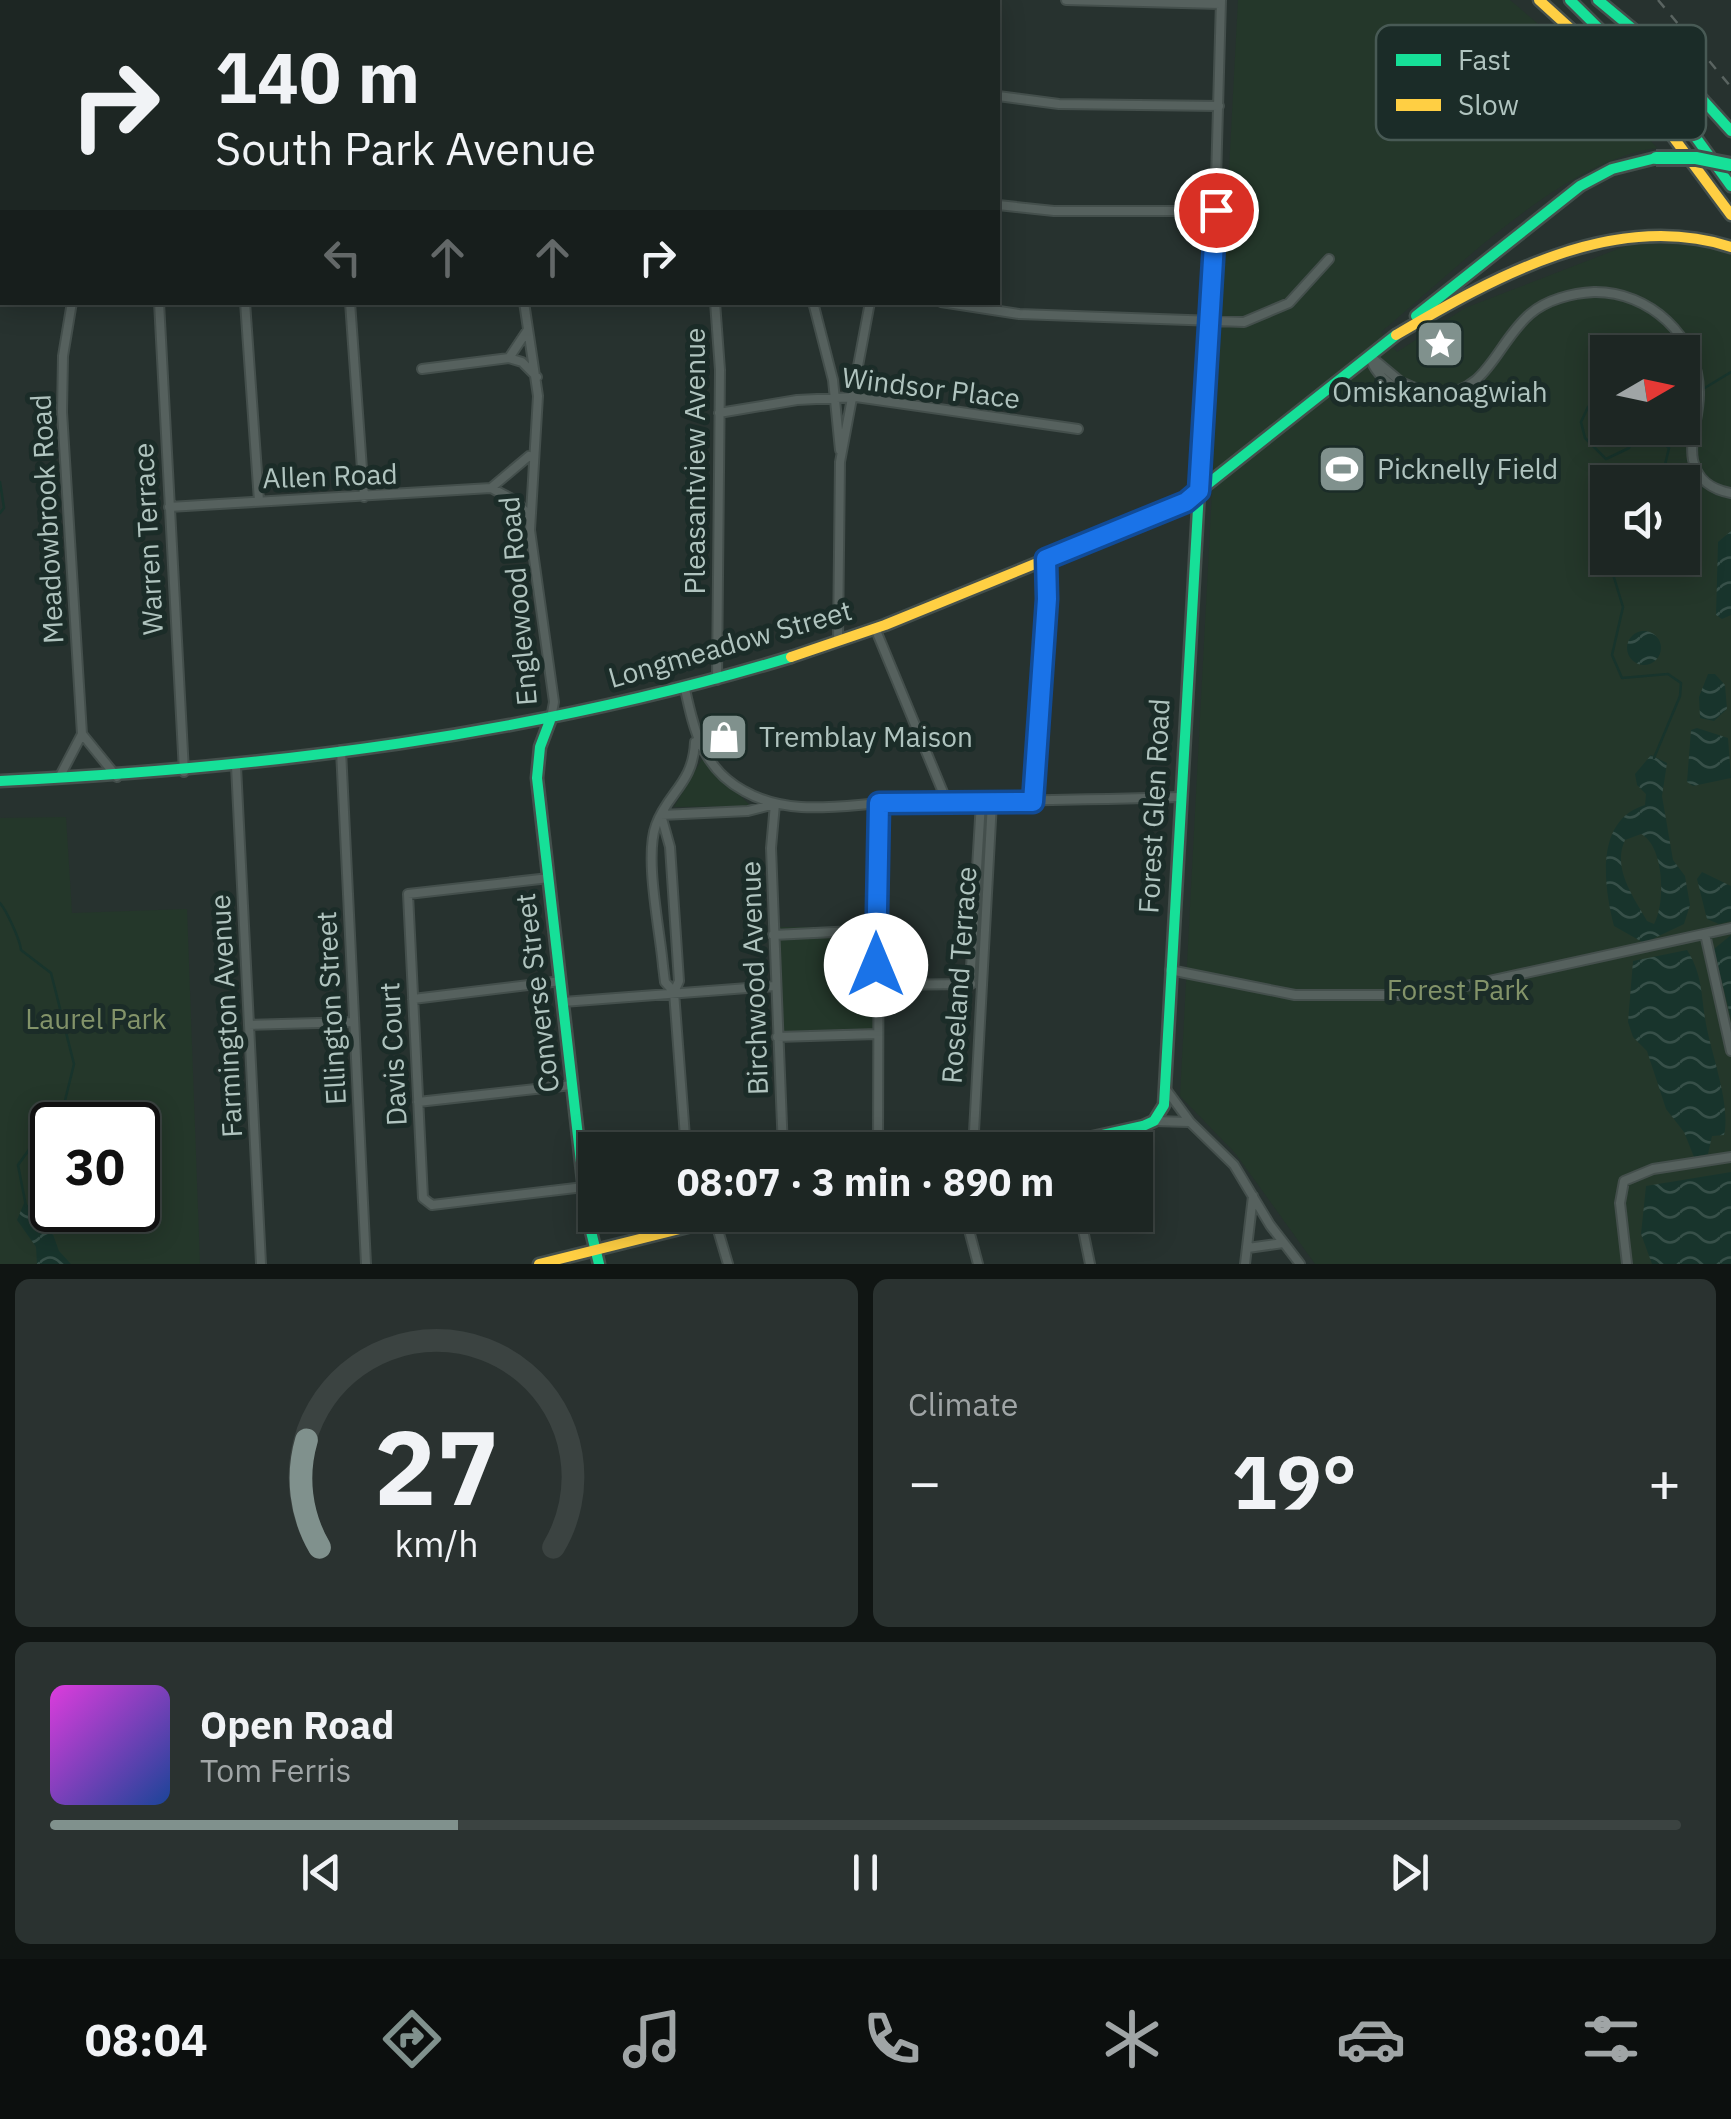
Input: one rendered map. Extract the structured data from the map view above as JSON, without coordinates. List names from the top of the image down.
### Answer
{
  "streets": {
    "main road": ["Longmeadow Street", "Forest Glen Road", "Converse Street"],
    "street": [
      "Windsor Place",
      "Pleasantview Avenue",
      "Allen Road",
      "Meadowbrook Road",
      "Warren Terrace",
      "Englewood Road",
      "Roseland Terrace",
      "Birchwood Avenue",
      "Ellington Street",
      "Farmington Avenue",
      "Davis Court"
    ]
  },
  "crossings": [
    ["Windsor Place", "Pleasantview Avenue"],
    ["Pleasantview Avenue", "Longmeadow Street"],
    ["Allen Road", "Warren Terrace"],
    ["Warren Terrace", "Longmeadow Street"],
    ["Englewood Road", "Longmeadow Street"],
    ["Englewood Road", "Converse Street"],
    ["Longmeadow Street", "Forest Glen Road"],
    ["Longmeadow Street", "Converse Street"],
    ["Longmeadow Street", "Ellington Street"],
    ["Longmeadow Street", "Farmington Avenue"],
    ["Converse Street", "Davis Court"]
  ],
  "parks": ["Forest Park", "Laurel Park"],
  "places": {
    "place": ["Omiskanoagwiah"],
    "sports": ["Picknelly Field"],
    "shop": ["Tremblay Maison"]
  },
  "legend": ["Fast", "Slow"],
  "north": "right",
  "page": {
    "turn": ["140 m", "South Park Avenue"],
    "limit": "30",
    "trip": "08:07 · 3 min · 890 m",
    "tile": "Climate",
    "heat": ["−", "19°", "+"],
    "song": ["Open Road", "Tom Ferris"],
    "tabs": "08:04",
    "gauge": ["27", "km/h"]
  }
}
